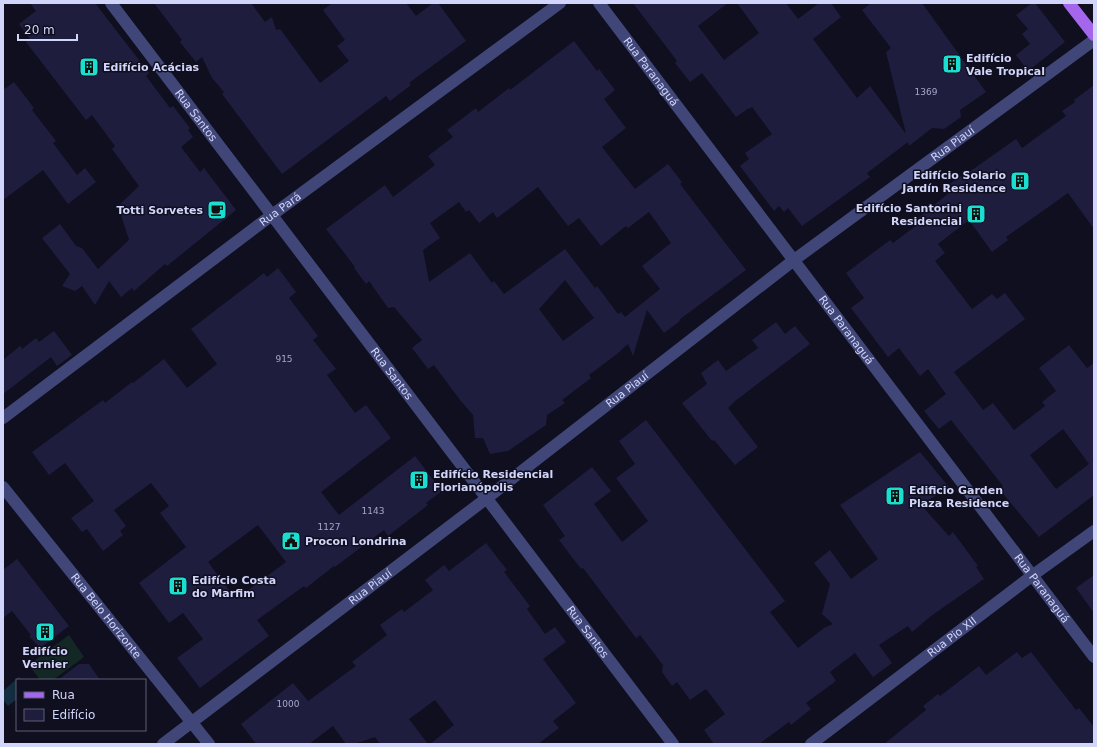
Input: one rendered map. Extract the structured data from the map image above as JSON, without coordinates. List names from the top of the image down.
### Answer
{
  "streets": {
    "street": [
      "Rua Paranaguá",
      "Rua Santos",
      "Rua Piauí",
      "Rua Pará",
      "Rua Belo Horizonte",
      "Rua Pio XII"
    ]
  },
  "crossings": [
    ["Rua Paranaguá", "Rua Piauí"],
    ["Rua Paranaguá", "Rua Pio XII"],
    ["Rua Santos", "Rua Piauí"],
    ["Rua Santos", "Rua Pará"],
    ["Rua Piauí", "Rua Belo Horizonte"]
  ],
  "places": {
    "building": [
      "Edifício Vale Tropical",
      "Edifício Acácias",
      "Edifício Solario Jardín Residence",
      "Edifício Santorini Residencial",
      "Edifício Residencial Florianópolis",
      "Edificio Garden Plaza Residence",
      "Edifício Costa do Marfim",
      "Edifício Vernier"
    ],
    "cafe": ["Totti Sorvetes"],
    "public building": ["Procon Londrina"]
  },
  "house_numbers": [
    "1369",
    "915",
    "1143",
    "1127",
    "1000"
  ],
  "legend": ["Rua", "Edifício"],
  "scale_bar": "20 m"
}
